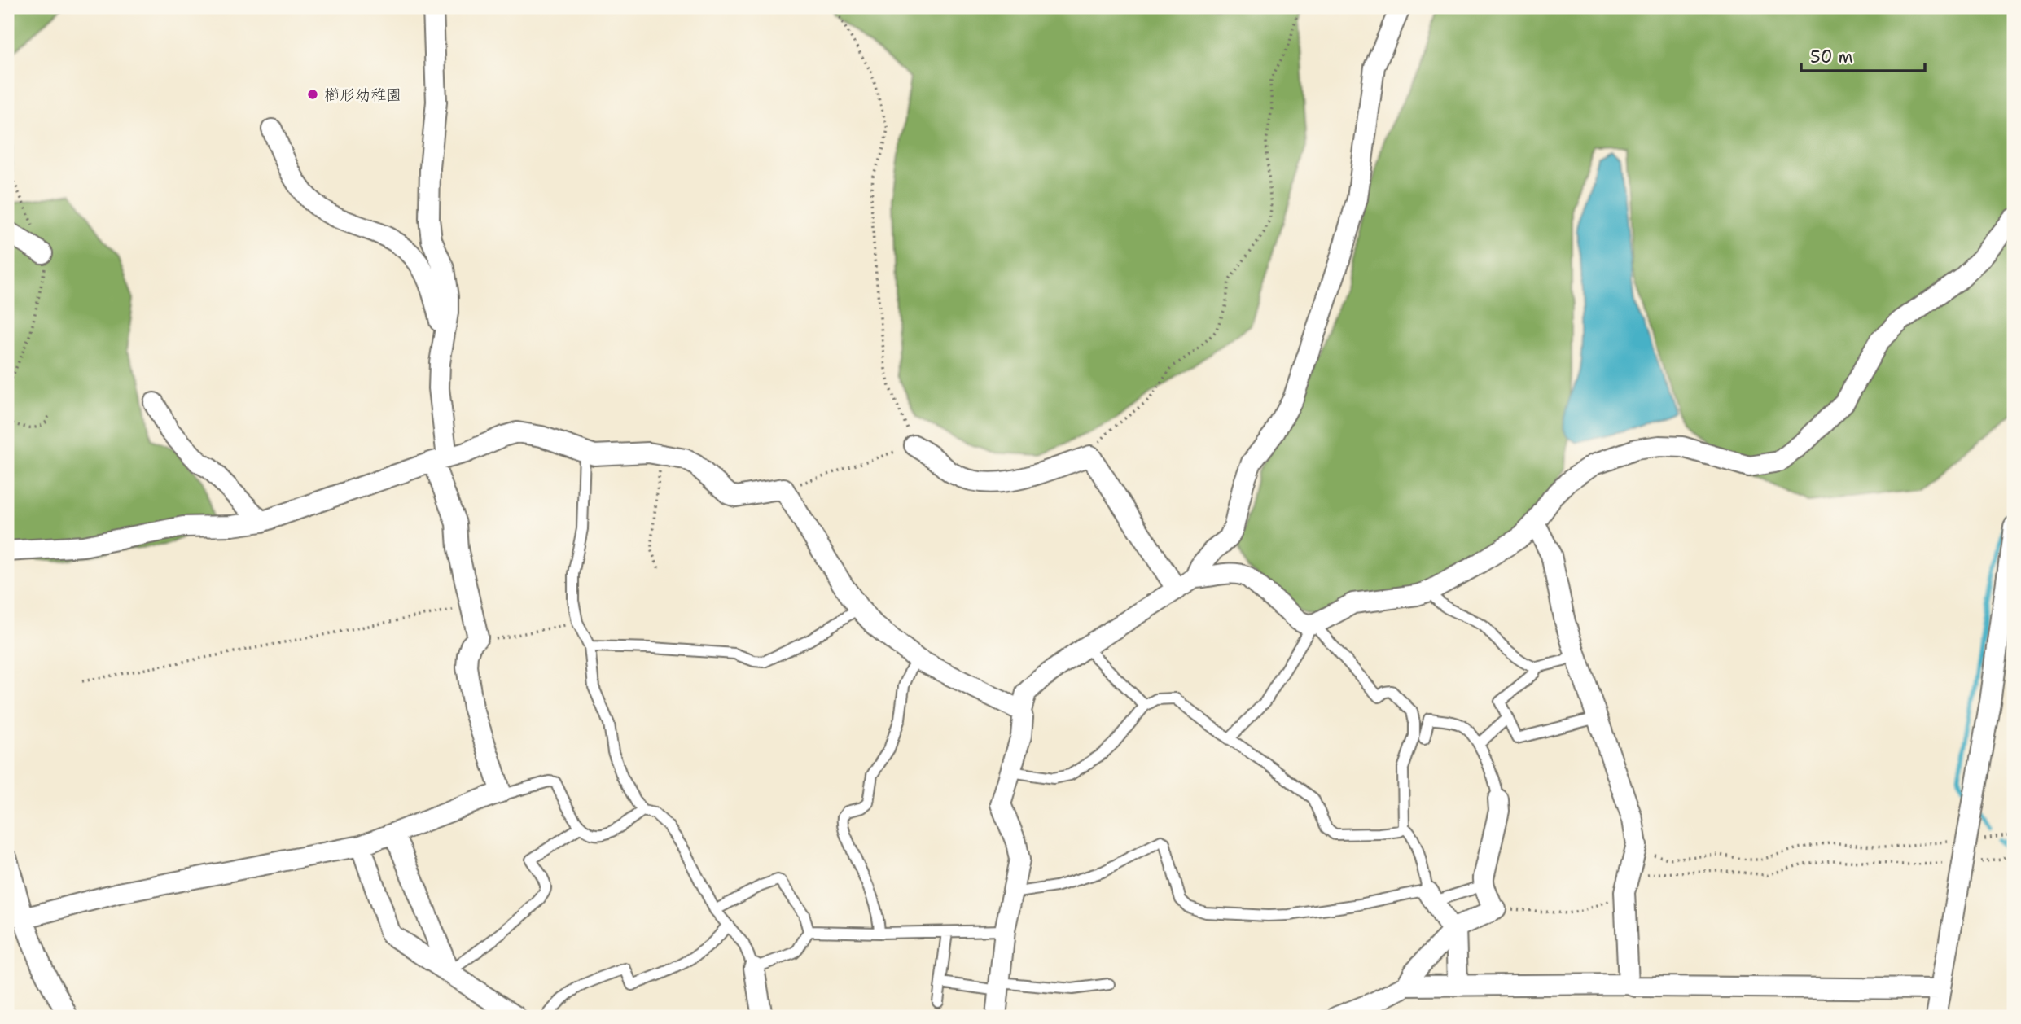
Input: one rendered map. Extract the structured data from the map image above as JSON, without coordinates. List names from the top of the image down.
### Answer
{
  "places": ["櫛形幼稚園"],
  "scale_bar": "50 m"
}
